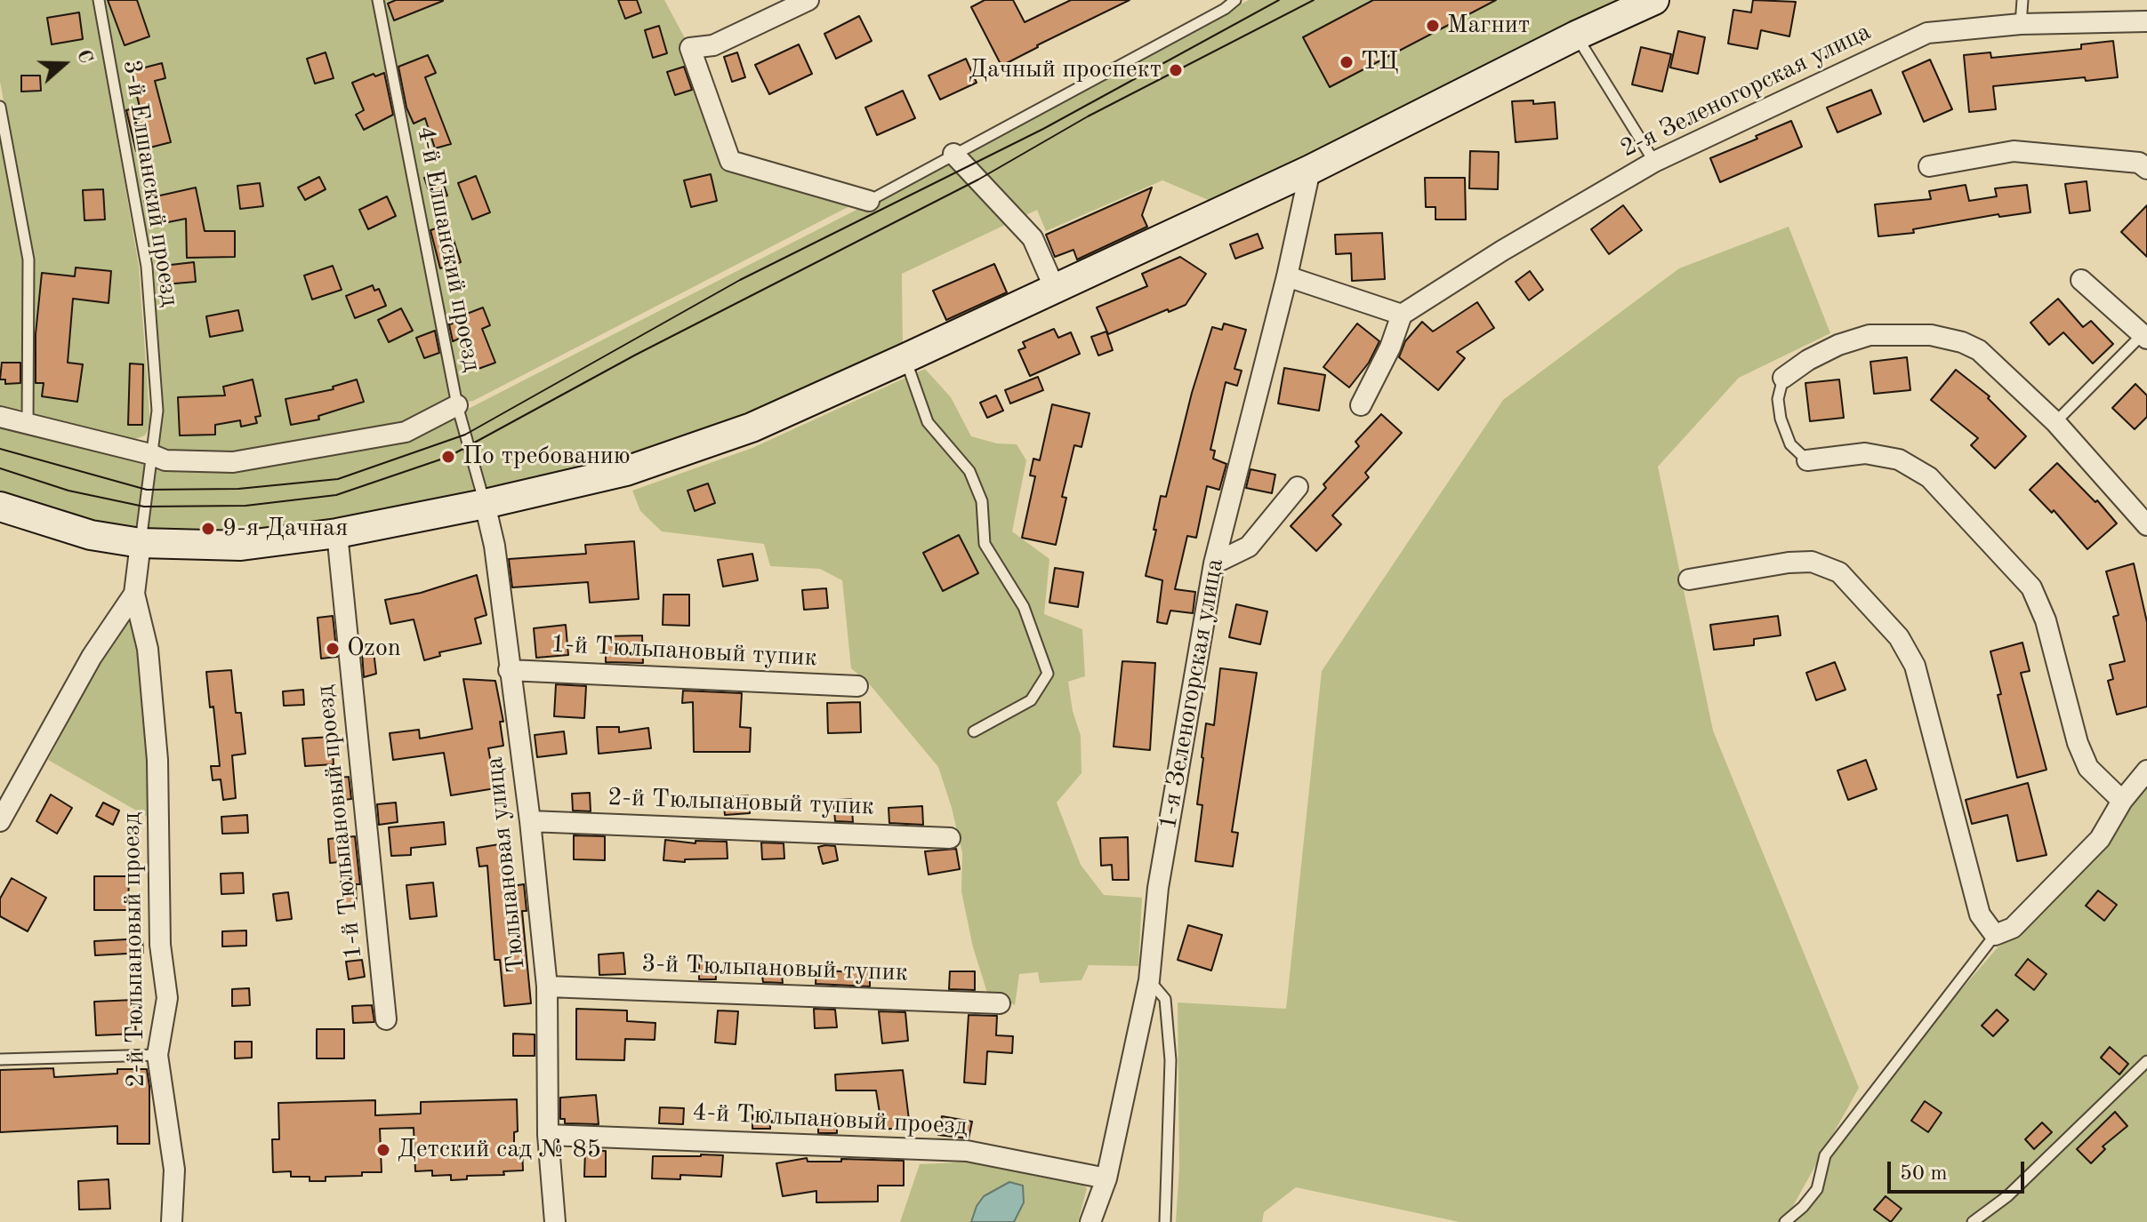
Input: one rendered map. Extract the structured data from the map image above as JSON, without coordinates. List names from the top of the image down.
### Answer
{
  "streets": {
    "street": [
      "2-я Зеленогорская улица",
      "1-й Тюльпановый тупик",
      "1-я Зеленогорская улица",
      "2-й Тюльпановый тупик",
      "1-й Тюльпановый проезд",
      "Тюльпановая улица",
      "2-й Тюльпановый проезд",
      "3-й Тюльпановый тупик",
      "4-й Тюльпановый проезд"
    ],
    "lane": ["3-й Елшанский проезд", "4-й Елшанский проезд"]
  },
  "crossings": [
    ["4-й Елшанский проезд", "Тюльпановая улица"],
    ["1-й Тюльпановый тупик", "Тюльпановая улица"],
    ["1-я Зеленогорская улица", "4-й Тюльпановый проезд"],
    ["2-й Тюльпановый тупик", "Тюльпановая улица"],
    ["Тюльпановая улица", "3-й Тюльпановый тупик"],
    ["Тюльпановая улица", "4-й Тюльпановый проезд"]
  ],
  "places": [
    "Магнит",
    "ТЦ",
    "Дачный проспект",
    "По требованию",
    "9-я Дачная",
    "Ozon",
    "Детский сад № 85"
  ],
  "scale_bar": "50 m",
  "north": "right"
}
